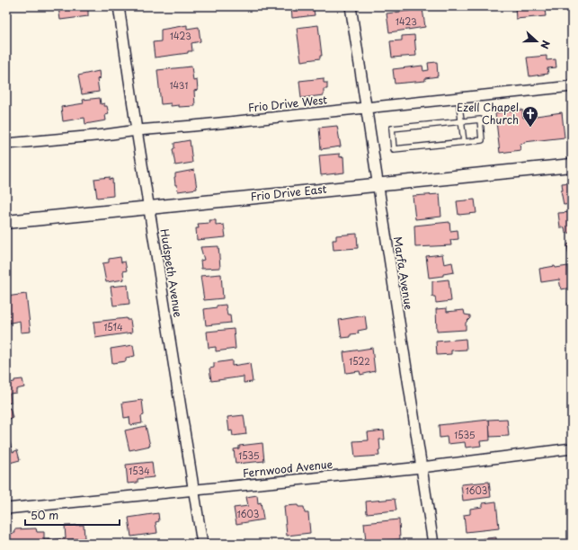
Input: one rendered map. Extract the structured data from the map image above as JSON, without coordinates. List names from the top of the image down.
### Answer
{
  "streets": {
    "street": [
      "Frio Drive West",
      "Frio Drive East",
      "Hudspeth Avenue",
      "Marfa Avenue",
      "Fernwood Avenue"
    ]
  },
  "crossings": [
    ["Frio Drive West", "Hudspeth Avenue"],
    ["Frio Drive West", "Marfa Avenue"],
    ["Frio Drive East", "Hudspeth Avenue"],
    ["Frio Drive East", "Marfa Avenue"],
    ["Hudspeth Avenue", "Fernwood Avenue"],
    ["Marfa Avenue", "Fernwood Avenue"]
  ],
  "places": {
    "church": ["Ezell Chapel Church"]
  },
  "house_numbers": [
    "1423",
    "1423",
    "1431",
    "1514",
    "1522",
    "1535",
    "1535",
    "1534",
    "1603",
    "1603"
  ],
  "scale_bar": "50 m",
  "north": "right"
}
